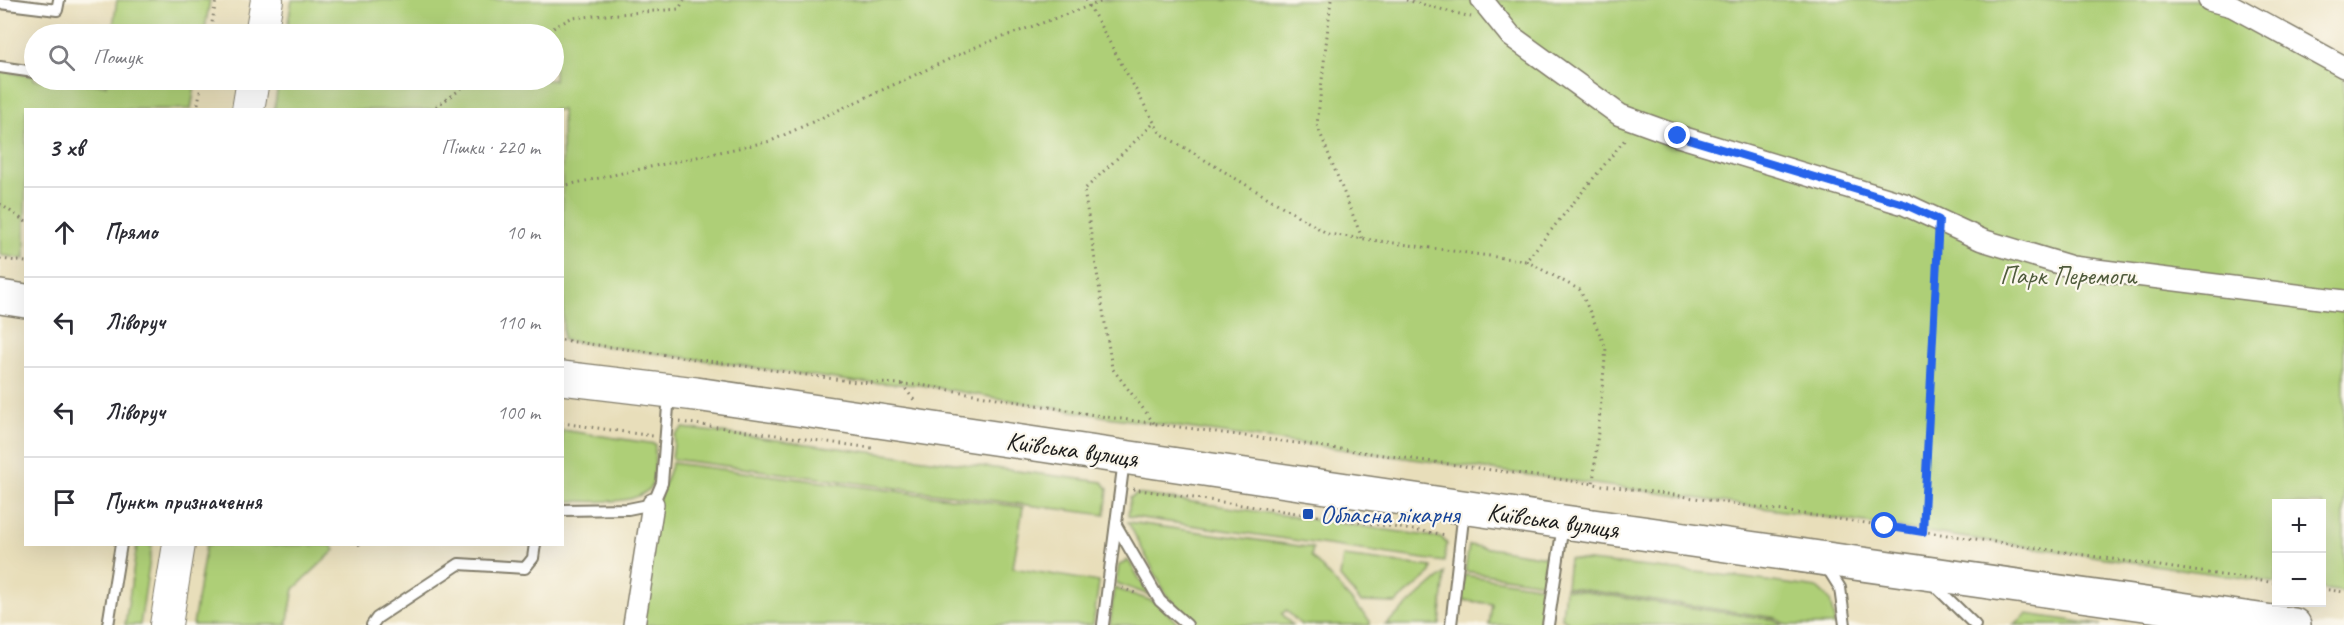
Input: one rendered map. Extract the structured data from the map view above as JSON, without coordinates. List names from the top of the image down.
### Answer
{
  "streets": {
    "main road": ["Київська вулиця"]
  },
  "parks": ["Парк Перемоги"],
  "places": {
    "transit": ["Обласна лікарня"]
  },
  "page": {
    "search": "Пошук",
    "heading": ["3 хв", "Пішки · 220 m"],
    "list": [
      ["Прямо", "10 m"],
      ["Ліворуч", "110 m"],
      ["Ліворуч", "100 m"],
      "Пункт призначення"
    ],
    "map_buttons": ["+", "−"]
  }
}
